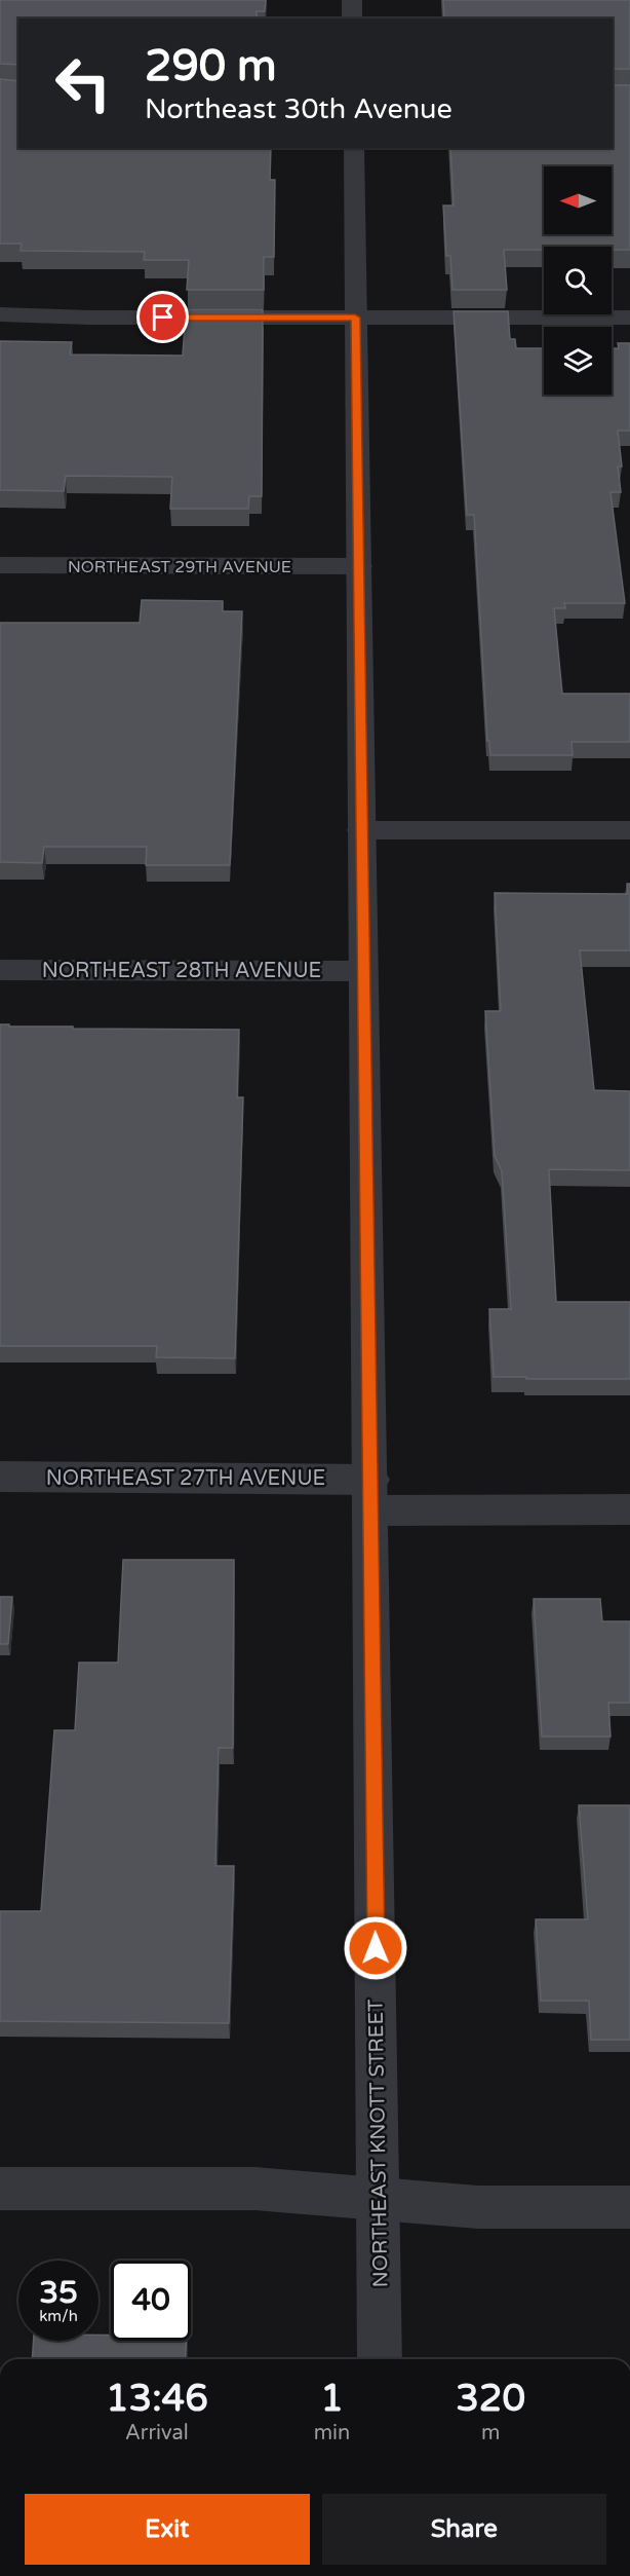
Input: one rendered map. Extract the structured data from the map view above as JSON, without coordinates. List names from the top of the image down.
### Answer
{
  "streets": {
    "street": [
      "NORTHEAST 29TH AVENUE",
      "NORTHEAST 28TH AVENUE",
      "NORTHEAST 27TH AVENUE",
      "NORTHEAST KNOTT STREET"
    ]
  },
  "crossings": [
    ["NORTHEAST 29TH AVENUE", "NORTHEAST KNOTT STREET"],
    ["NORTHEAST 28TH AVENUE", "NORTHEAST KNOTT STREET"],
    ["NORTHEAST 27TH AVENUE", "NORTHEAST KNOTT STREET"]
  ],
  "north": "left",
  "page": {
    "turn": ["290 m", "Northeast 30th Avenue"],
    "speed": "35 km/h",
    "limit": "40",
    "eta": [
      "13:46",
      "Arrival",
      "1",
      "min",
      "320",
      "m"
    ],
    "buttons": ["Exit", "Share"]
  }
}
